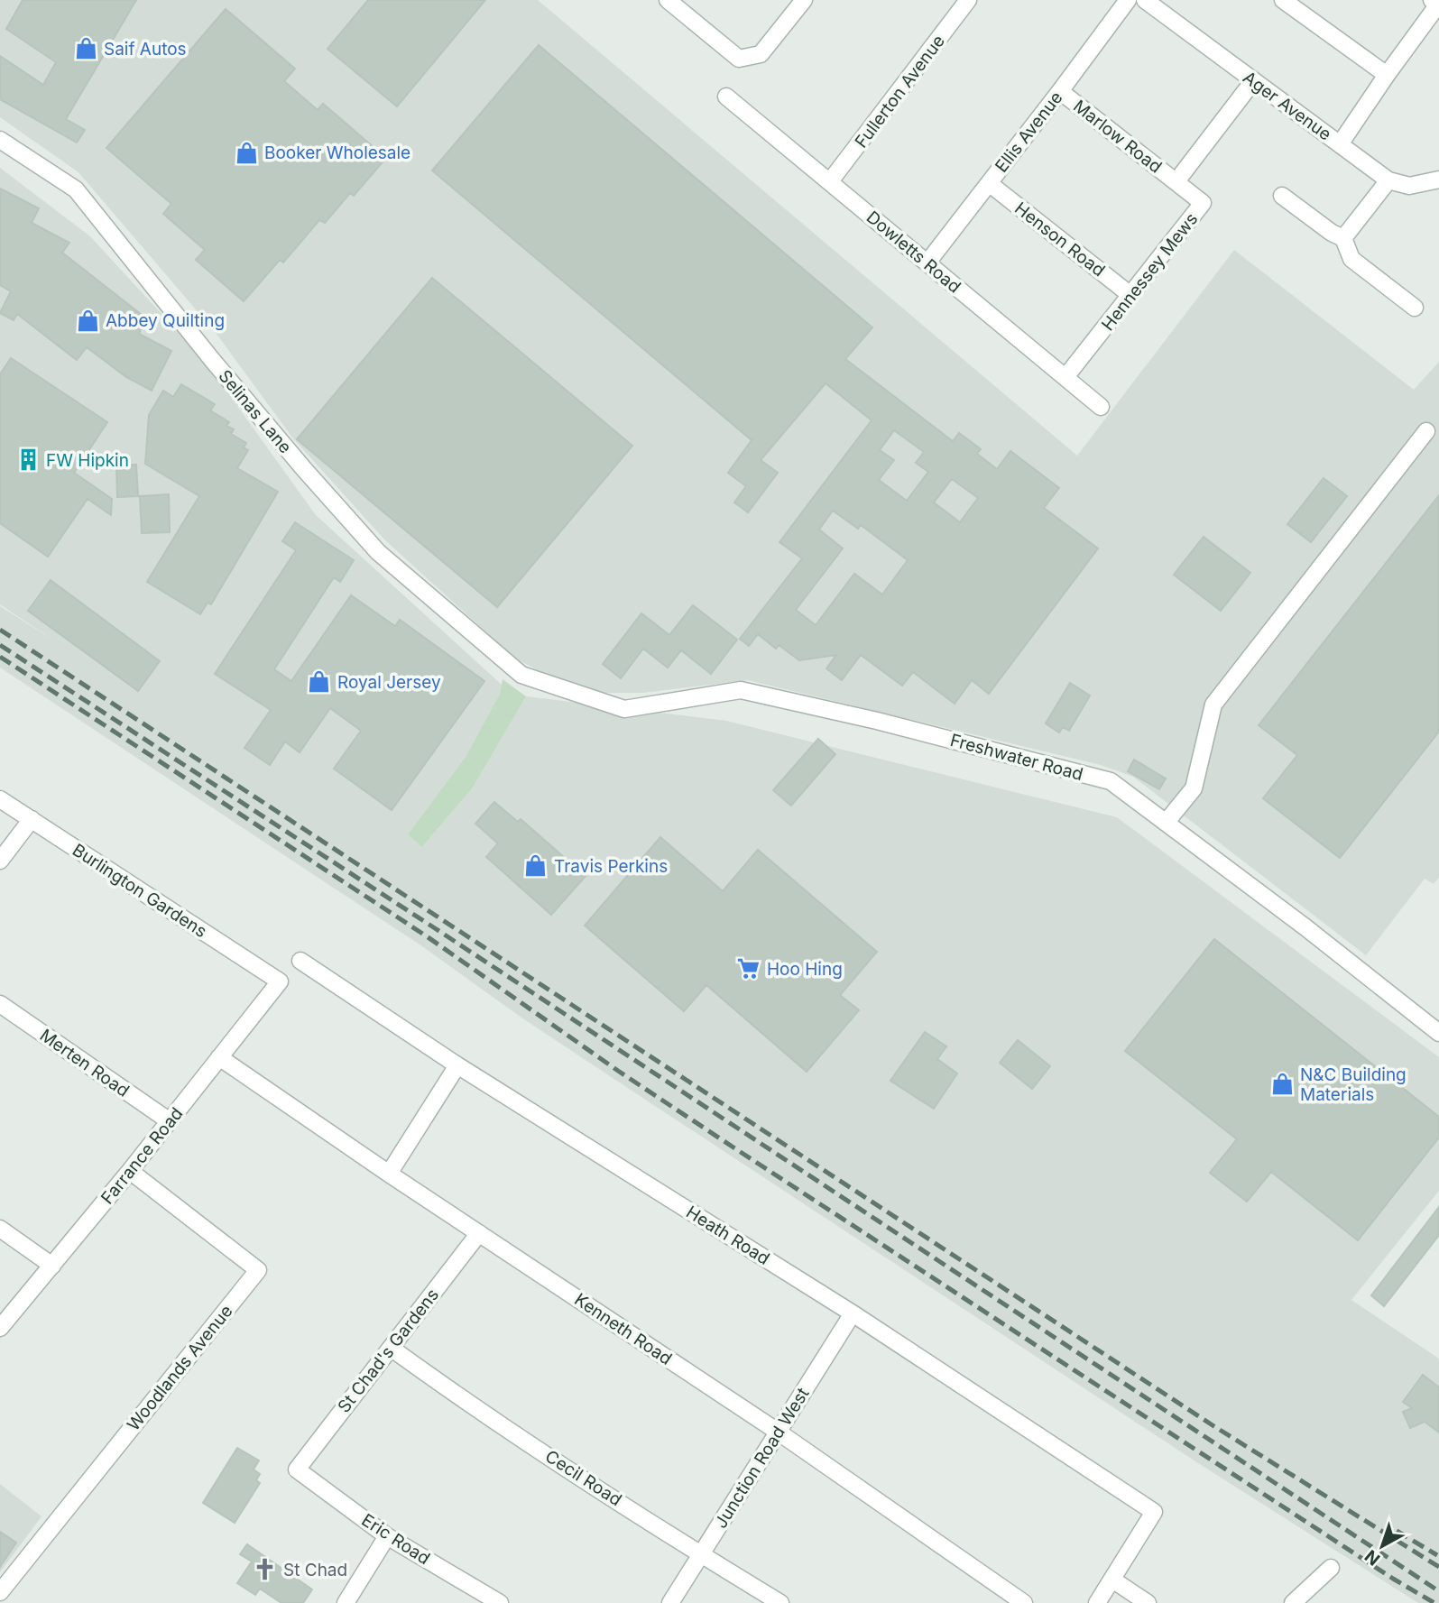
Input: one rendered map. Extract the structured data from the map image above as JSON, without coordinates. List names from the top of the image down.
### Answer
{
  "streets": {
    "street": [
      "Fullerton Avenue",
      "Ager Avenue",
      "Ellis Avenue",
      "Marlow Road",
      "Henson Road",
      "Dowletts Road",
      "Hennessey Mews",
      "Selinas Lane",
      "Freshwater Road",
      "Burlington Gardens",
      "Merten Road",
      "Farrance Road",
      "Heath Road",
      "Kenneth Road",
      "St Chad's Gardens",
      "Woodlands Avenue",
      "Junction Road West",
      "Cecil Road",
      "Eric Road"
    ]
  },
  "crossings": [
    ["Fullerton Avenue", "Dowletts Road"],
    ["Ellis Avenue", "Marlow Road"],
    ["Ellis Avenue", "Henson Road"],
    ["Ellis Avenue", "Dowletts Road"],
    ["Marlow Road", "Hennessey Mews"],
    ["Henson Road", "Hennessey Mews"],
    ["Dowletts Road", "Hennessey Mews"],
    ["Selinas Lane", "Freshwater Road"],
    ["Burlington Gardens", "Farrance Road"],
    ["Merten Road", "Farrance Road"],
    ["Farrance Road", "Kenneth Road"],
    ["Farrance Road", "Woodlands Avenue"],
    ["Heath Road", "Junction Road West"],
    ["Kenneth Road", "St Chad's Gardens"],
    ["Kenneth Road", "Junction Road West"],
    ["St Chad's Gardens", "Cecil Road"],
    ["St Chad's Gardens", "Eric Road"],
    ["Junction Road West", "Cecil Road"]
  ],
  "places": {
    "shop": [
      "Saif Autos",
      "Booker Wholesale",
      "Abbey Quilting",
      "Royal Jersey",
      "Travis Perkins",
      "N&C Building Materials"
    ],
    "building": ["FW Hipkin"],
    "supermarket": ["Hoo Hing"],
    "church": ["St Chad"]
  },
  "north": "bottom left"
}
